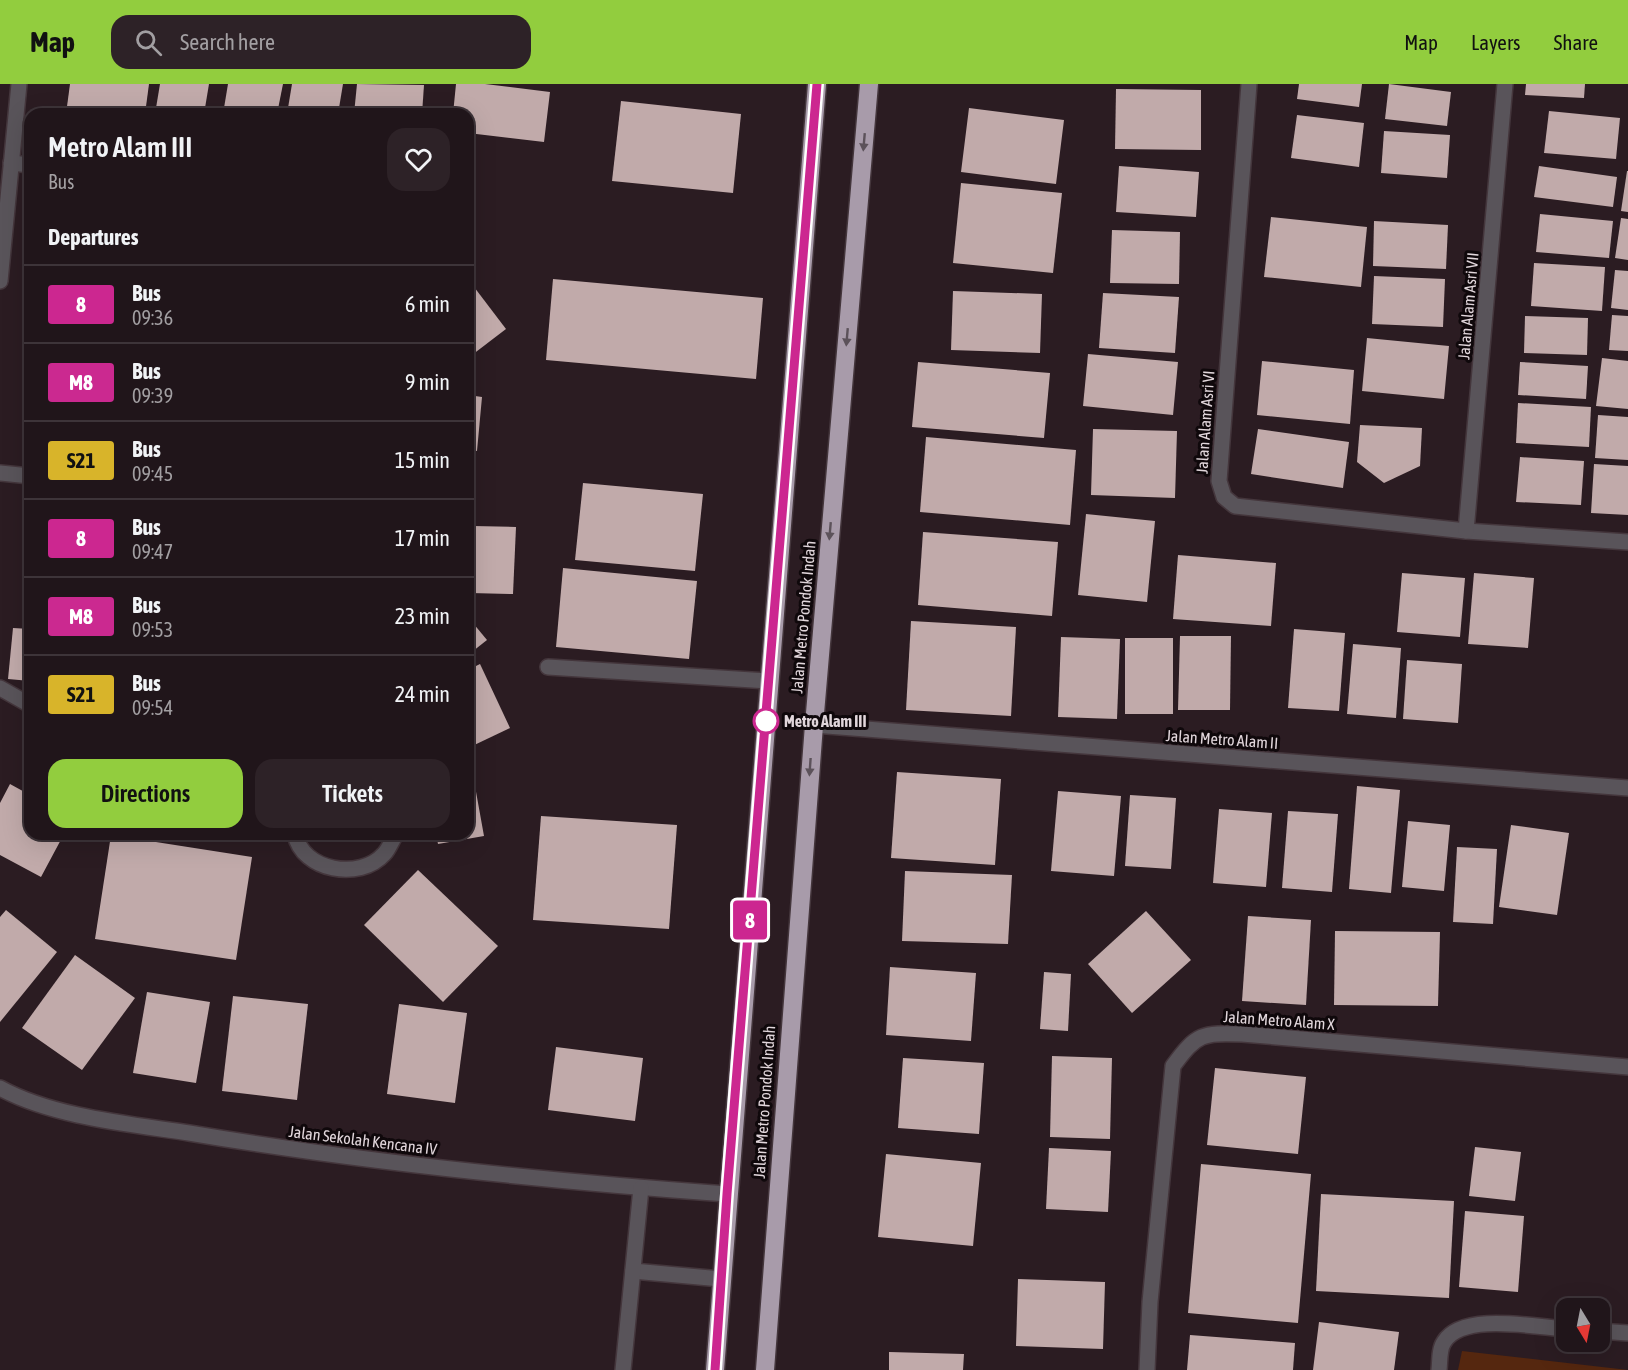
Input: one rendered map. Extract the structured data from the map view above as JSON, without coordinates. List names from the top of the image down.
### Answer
{
  "streets": {
    "highway": ["Jalan Metro Pondok Indah"],
    "street": [
      "Jalan Alam Asri VII",
      "Jalan Alam Asri VI",
      "Jalan Metro Alam II",
      "Jalan Metro Alam X",
      "Jalan Sekolah Kencana IV"
    ]
  },
  "crossings": [
    ["Jalan Alam Asri VII", "Jalan Alam Asri VI"],
    ["Jalan Metro Pondok Indah", "Jalan Metro Alam II"],
    ["Jalan Metro Pondok Indah", "Jalan Sekolah Kencana IV"]
  ],
  "places": ["Metro Alam III"],
  "lines": ["bus line 8"],
  "north": "bottom",
  "page": {
    "header": "Map",
    "search": "Search here",
    "nav": ["Map", "Layers", "Share"],
    "on_map": "8",
    "heading": [
      ["Metro Alam III", "Bus"],
      "Departures"
    ],
    "list": [
      {
        "mark": "8",
        "name": "Bus",
        "note": "09:36",
        "value": "6 min"
      },
      {
        "mark": "M8",
        "name": "Bus",
        "note": "09:39",
        "value": "9 min"
      },
      {
        "mark": "S21",
        "name": "Bus",
        "note": "09:45",
        "value": "15 min"
      },
      {
        "mark": "8",
        "name": "Bus",
        "note": "09:47",
        "value": "17 min"
      },
      {
        "mark": "M8",
        "name": "Bus",
        "note": "09:53",
        "value": "23 min"
      },
      {
        "mark": "S21",
        "name": "Bus",
        "note": "09:54",
        "value": "24 min"
      }
    ],
    "buttons": ["Directions", "Tickets"]
  }
}
